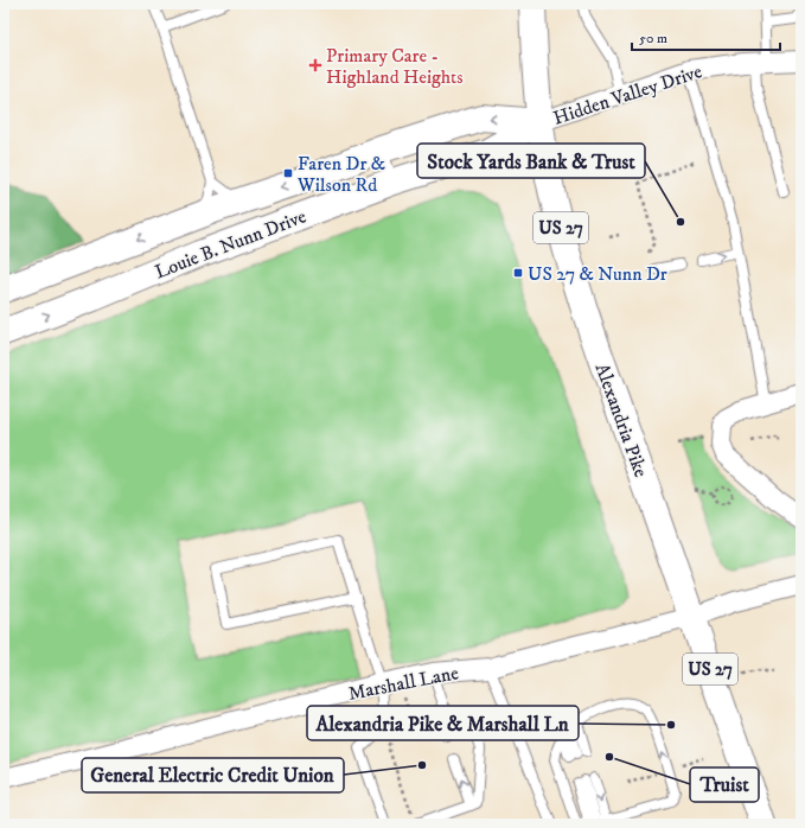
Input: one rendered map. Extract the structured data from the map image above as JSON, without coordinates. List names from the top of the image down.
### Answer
{
  "streets": {
    "main road": ["US 27", "Louie B. Nunn Drive", "Alexandria Pike"],
    "street": ["Hidden Valley Drive", "Marshall Lane"]
  },
  "crossings": [
    ["Hidden Valley Drive", "Louie B. Nunn Drive"],
    ["Hidden Valley Drive", "Alexandria Pike"],
    ["Louie B. Nunn Drive", "Alexandria Pike"],
    ["Alexandria Pike", "Marshall Lane"]
  ],
  "places": {
    "health": ["Primary Care - Highland Heights"],
    "transit": ["Faren Dr & Wilson Rd", "US 27 & Nunn Dr"],
    "other": [
      "Stock Yards Bank & Trust",
      "Alexandria Pike & Marshall Ln",
      "Truist",
      "General Electric Credit Union"
    ]
  },
  "scale_bar": "50 m"
}
